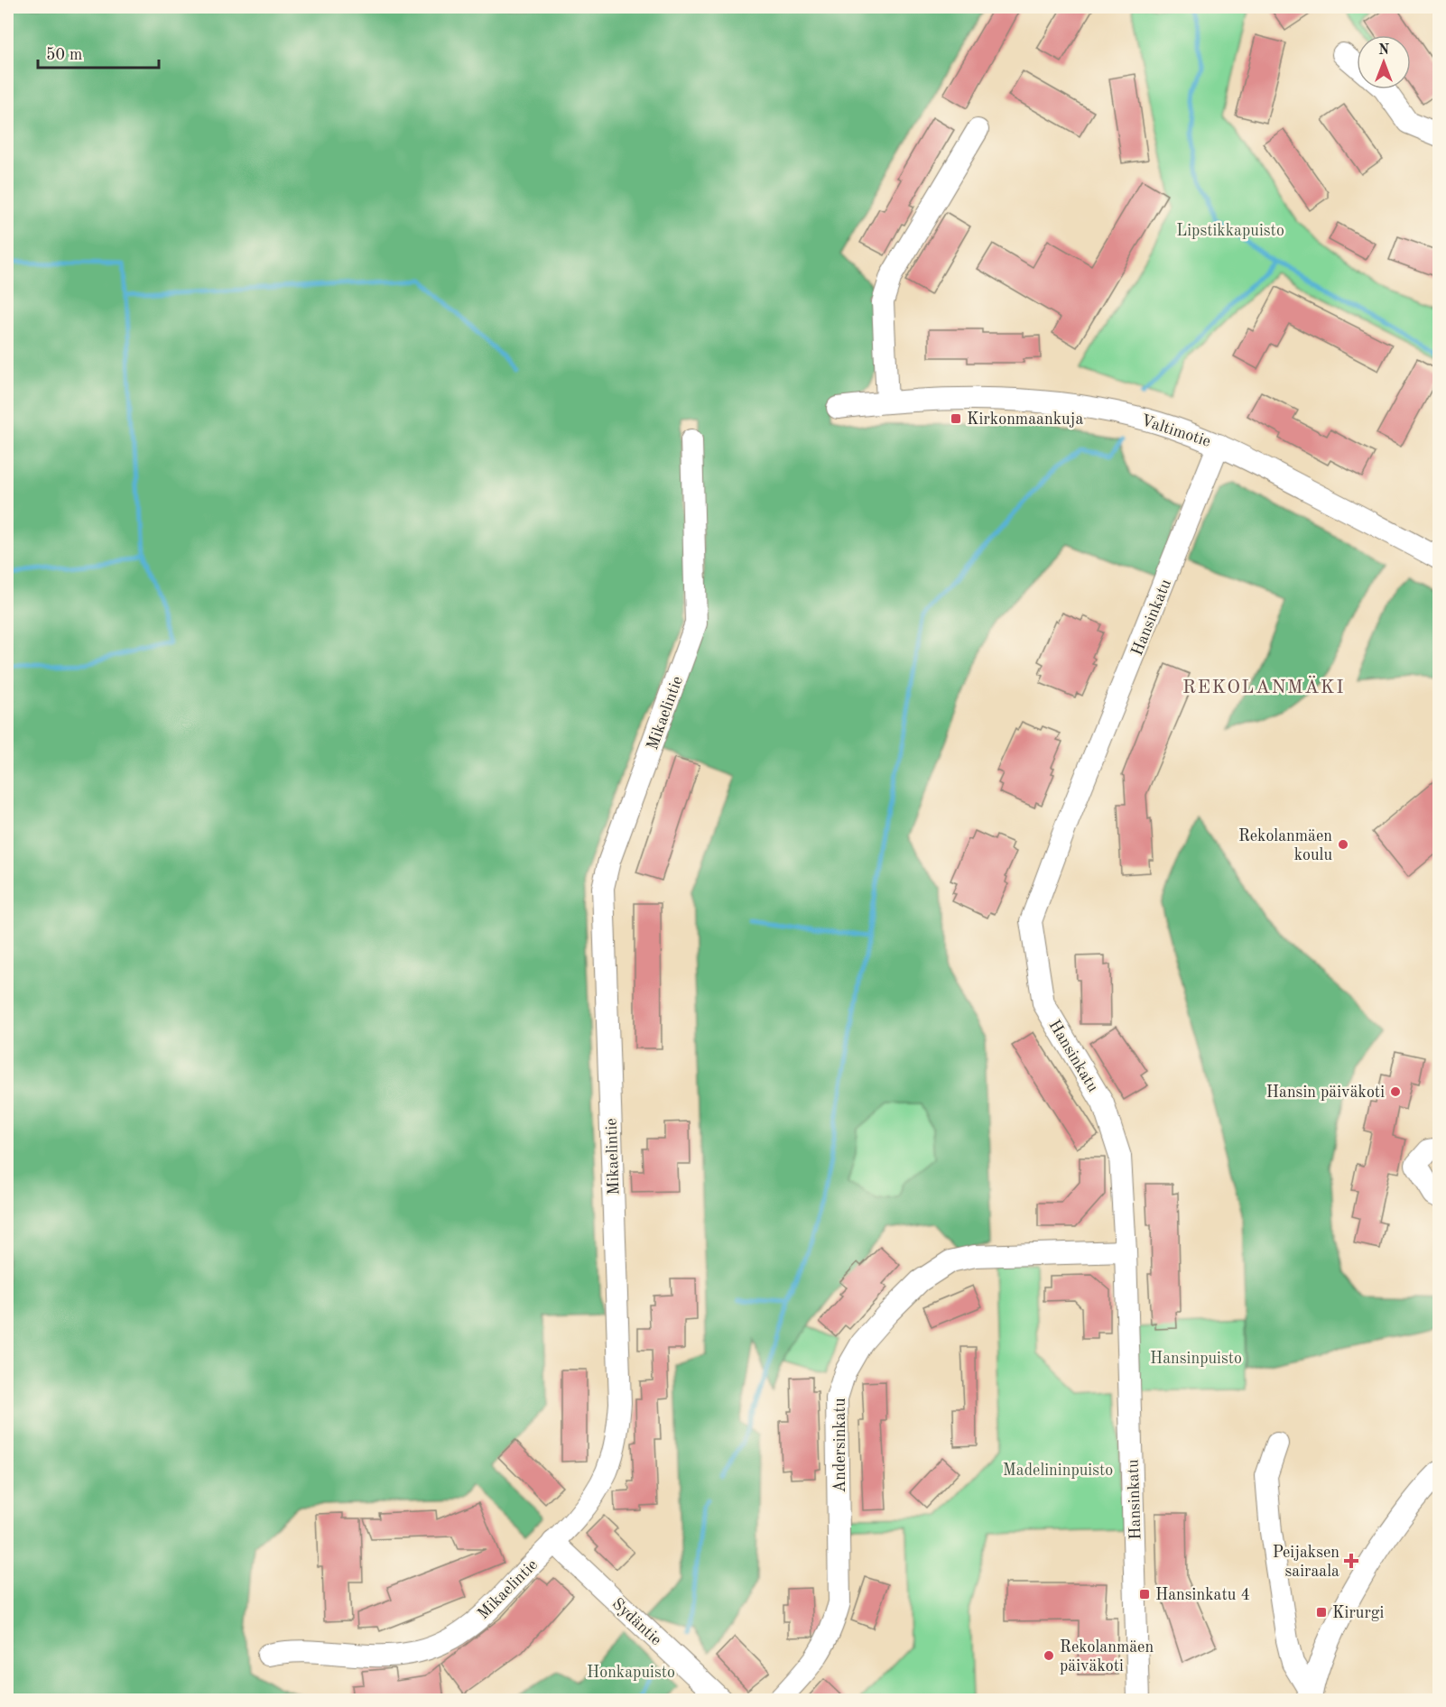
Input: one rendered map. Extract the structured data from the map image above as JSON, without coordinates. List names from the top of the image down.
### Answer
{
  "streets": {
    "street": [
      "Valtimotie",
      "Hansinkatu",
      "Mikaelintie",
      "Andersinkatu",
      "Sydäntie"
    ]
  },
  "crossings": [
    ["Valtimotie", "Hansinkatu"],
    ["Hansinkatu", "Andersinkatu"],
    ["Mikaelintie", "Sydäntie"]
  ],
  "districts": ["REKOLANMÄKI"],
  "parks": [
    "Lipstikkapuisto",
    "Hansinpuisto",
    "Madelininpuisto",
    "Honkapuisto"
  ],
  "places": {
    "transit": ["Kirkonmaankuja", "Hansinkatu 4", "Kirurgi"],
    "other": ["Rekolanmäen koulu", "Hansin päiväkoti", "Rekolanmäen päiväkoti"],
    "health": ["Peijaksen sairaala"]
  },
  "scale_bar": "50 m",
  "north": "top"
}
